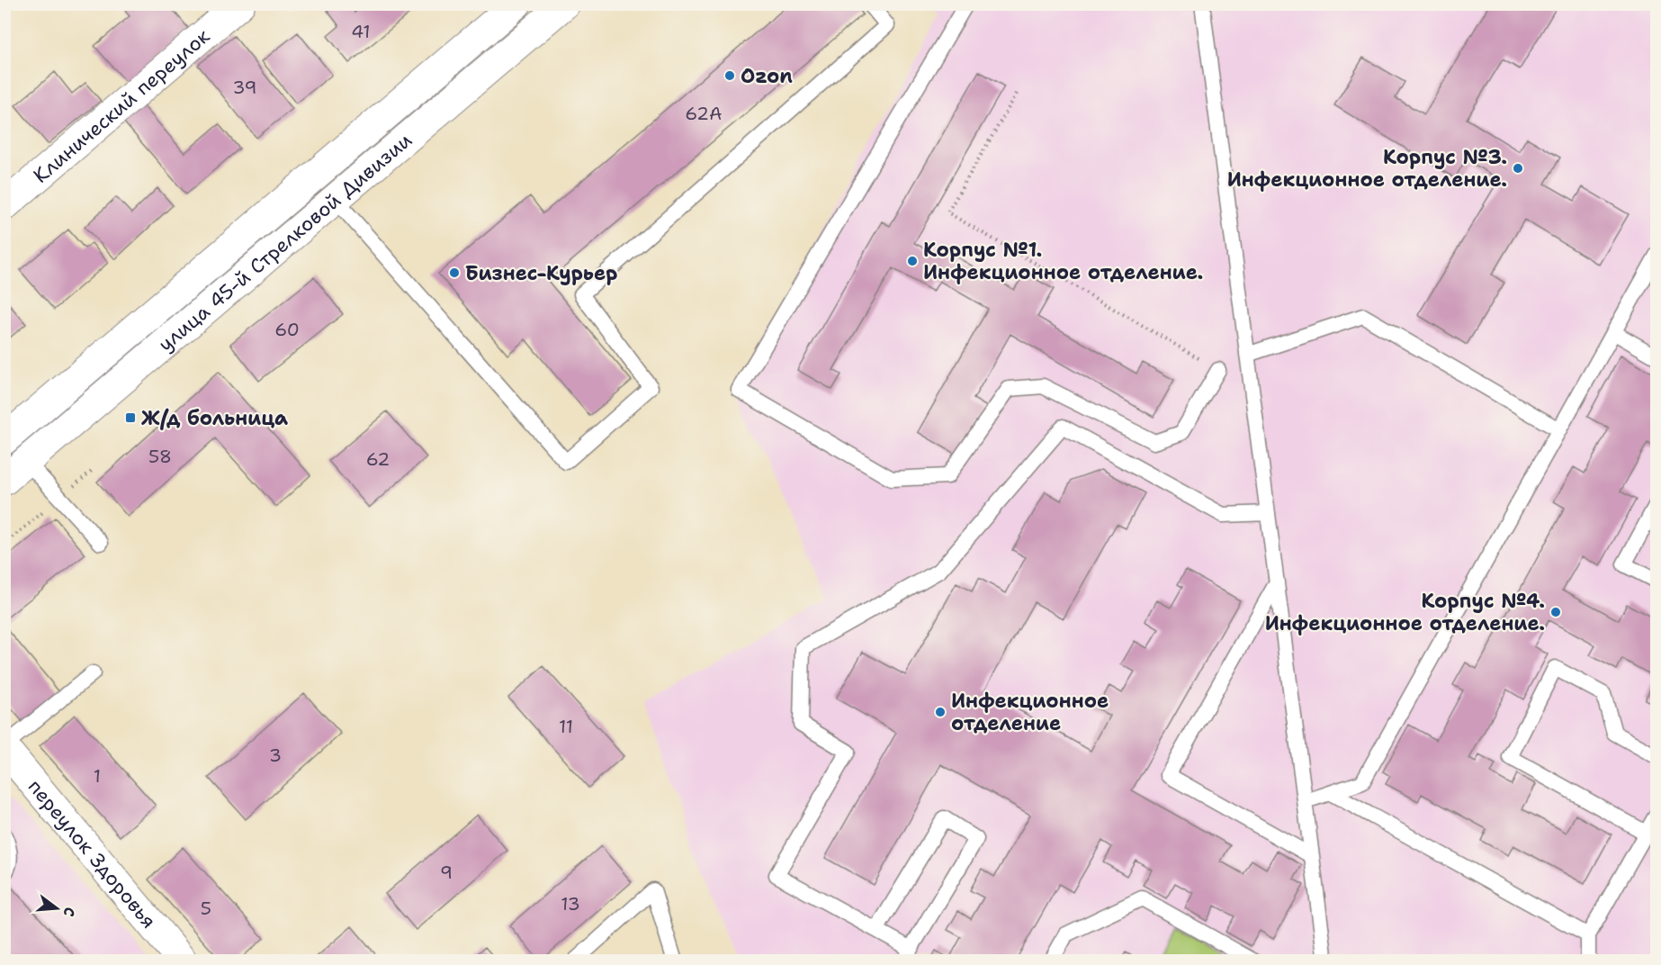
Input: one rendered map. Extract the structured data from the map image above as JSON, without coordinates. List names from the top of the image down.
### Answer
{
  "streets": {
    "main road": ["Клинический переулок", "улица 45-й Стрелковой Дивизии", "переулок Здоровья"]
  },
  "places": {
    "other": [
      "Ozon",
      "Корпус №3. Инфекционное отделение.",
      "Корпус №1. Инфекционное отделение.",
      "Бизнес-Курьер",
      "Корпус №4. Инфекционное отделение.",
      "Инфекционное отделение"
    ],
    "transit": ["Ж/д больница"]
  },
  "house_numbers": [
    "41",
    "39",
    "62А",
    "60",
    "58",
    "62",
    "11",
    "3",
    "1",
    "9",
    "13",
    "5"
  ],
  "north": "right"
}
